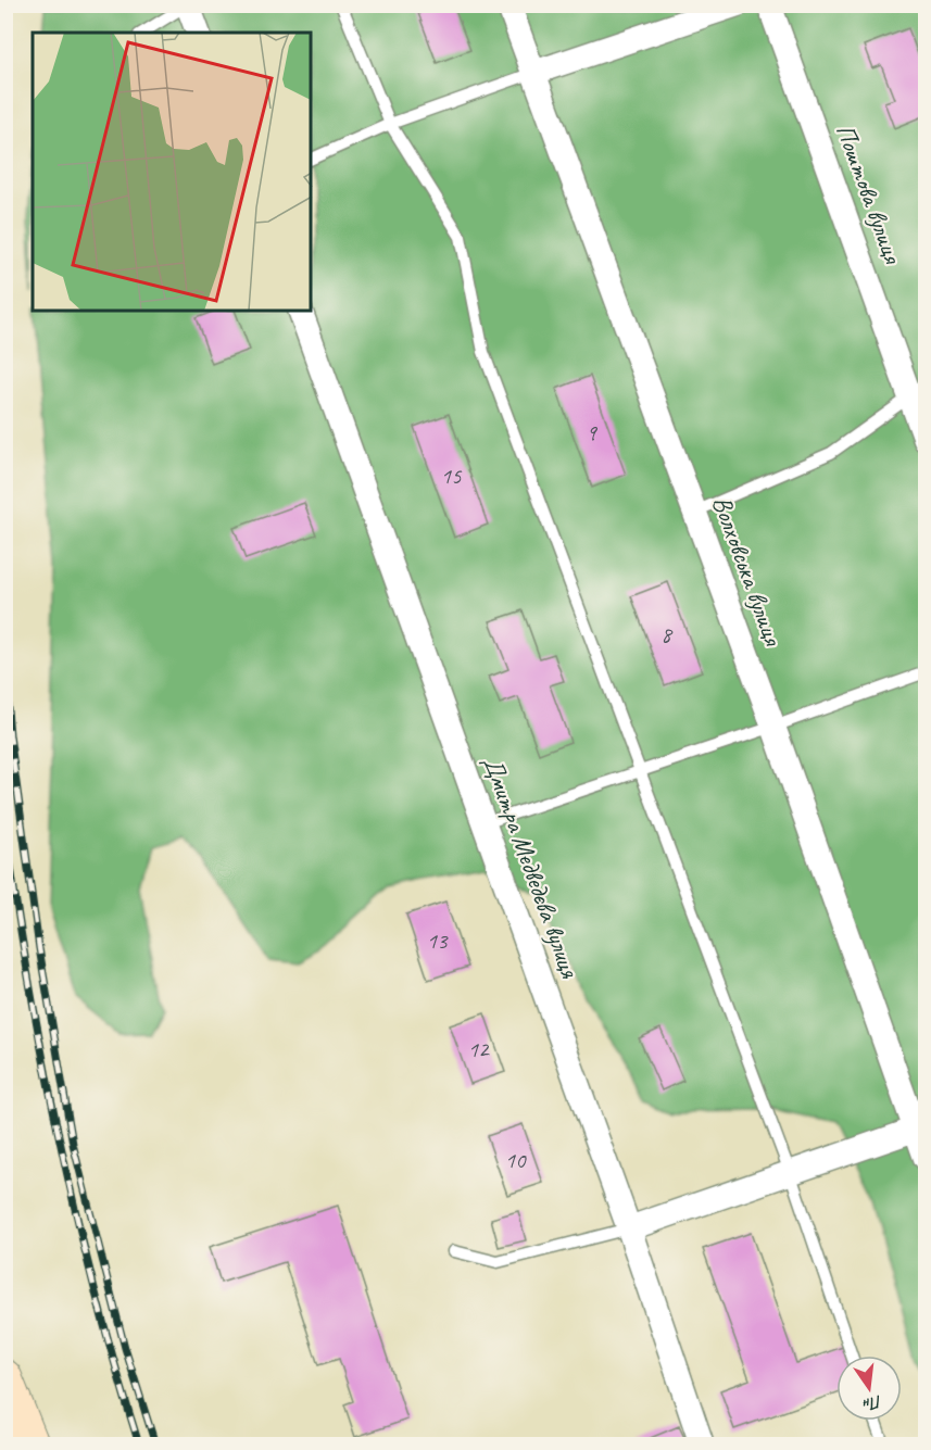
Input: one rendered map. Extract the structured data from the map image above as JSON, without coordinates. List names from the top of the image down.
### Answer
{
  "streets": {
    "street": ["Поштова вулиця", "Волховська вулиця", "Дмитра Медведєва вулиця"]
  },
  "house_numbers": [
    "9",
    "15",
    "8",
    "13",
    "12",
    "10"
  ],
  "north": "bottom"
}
